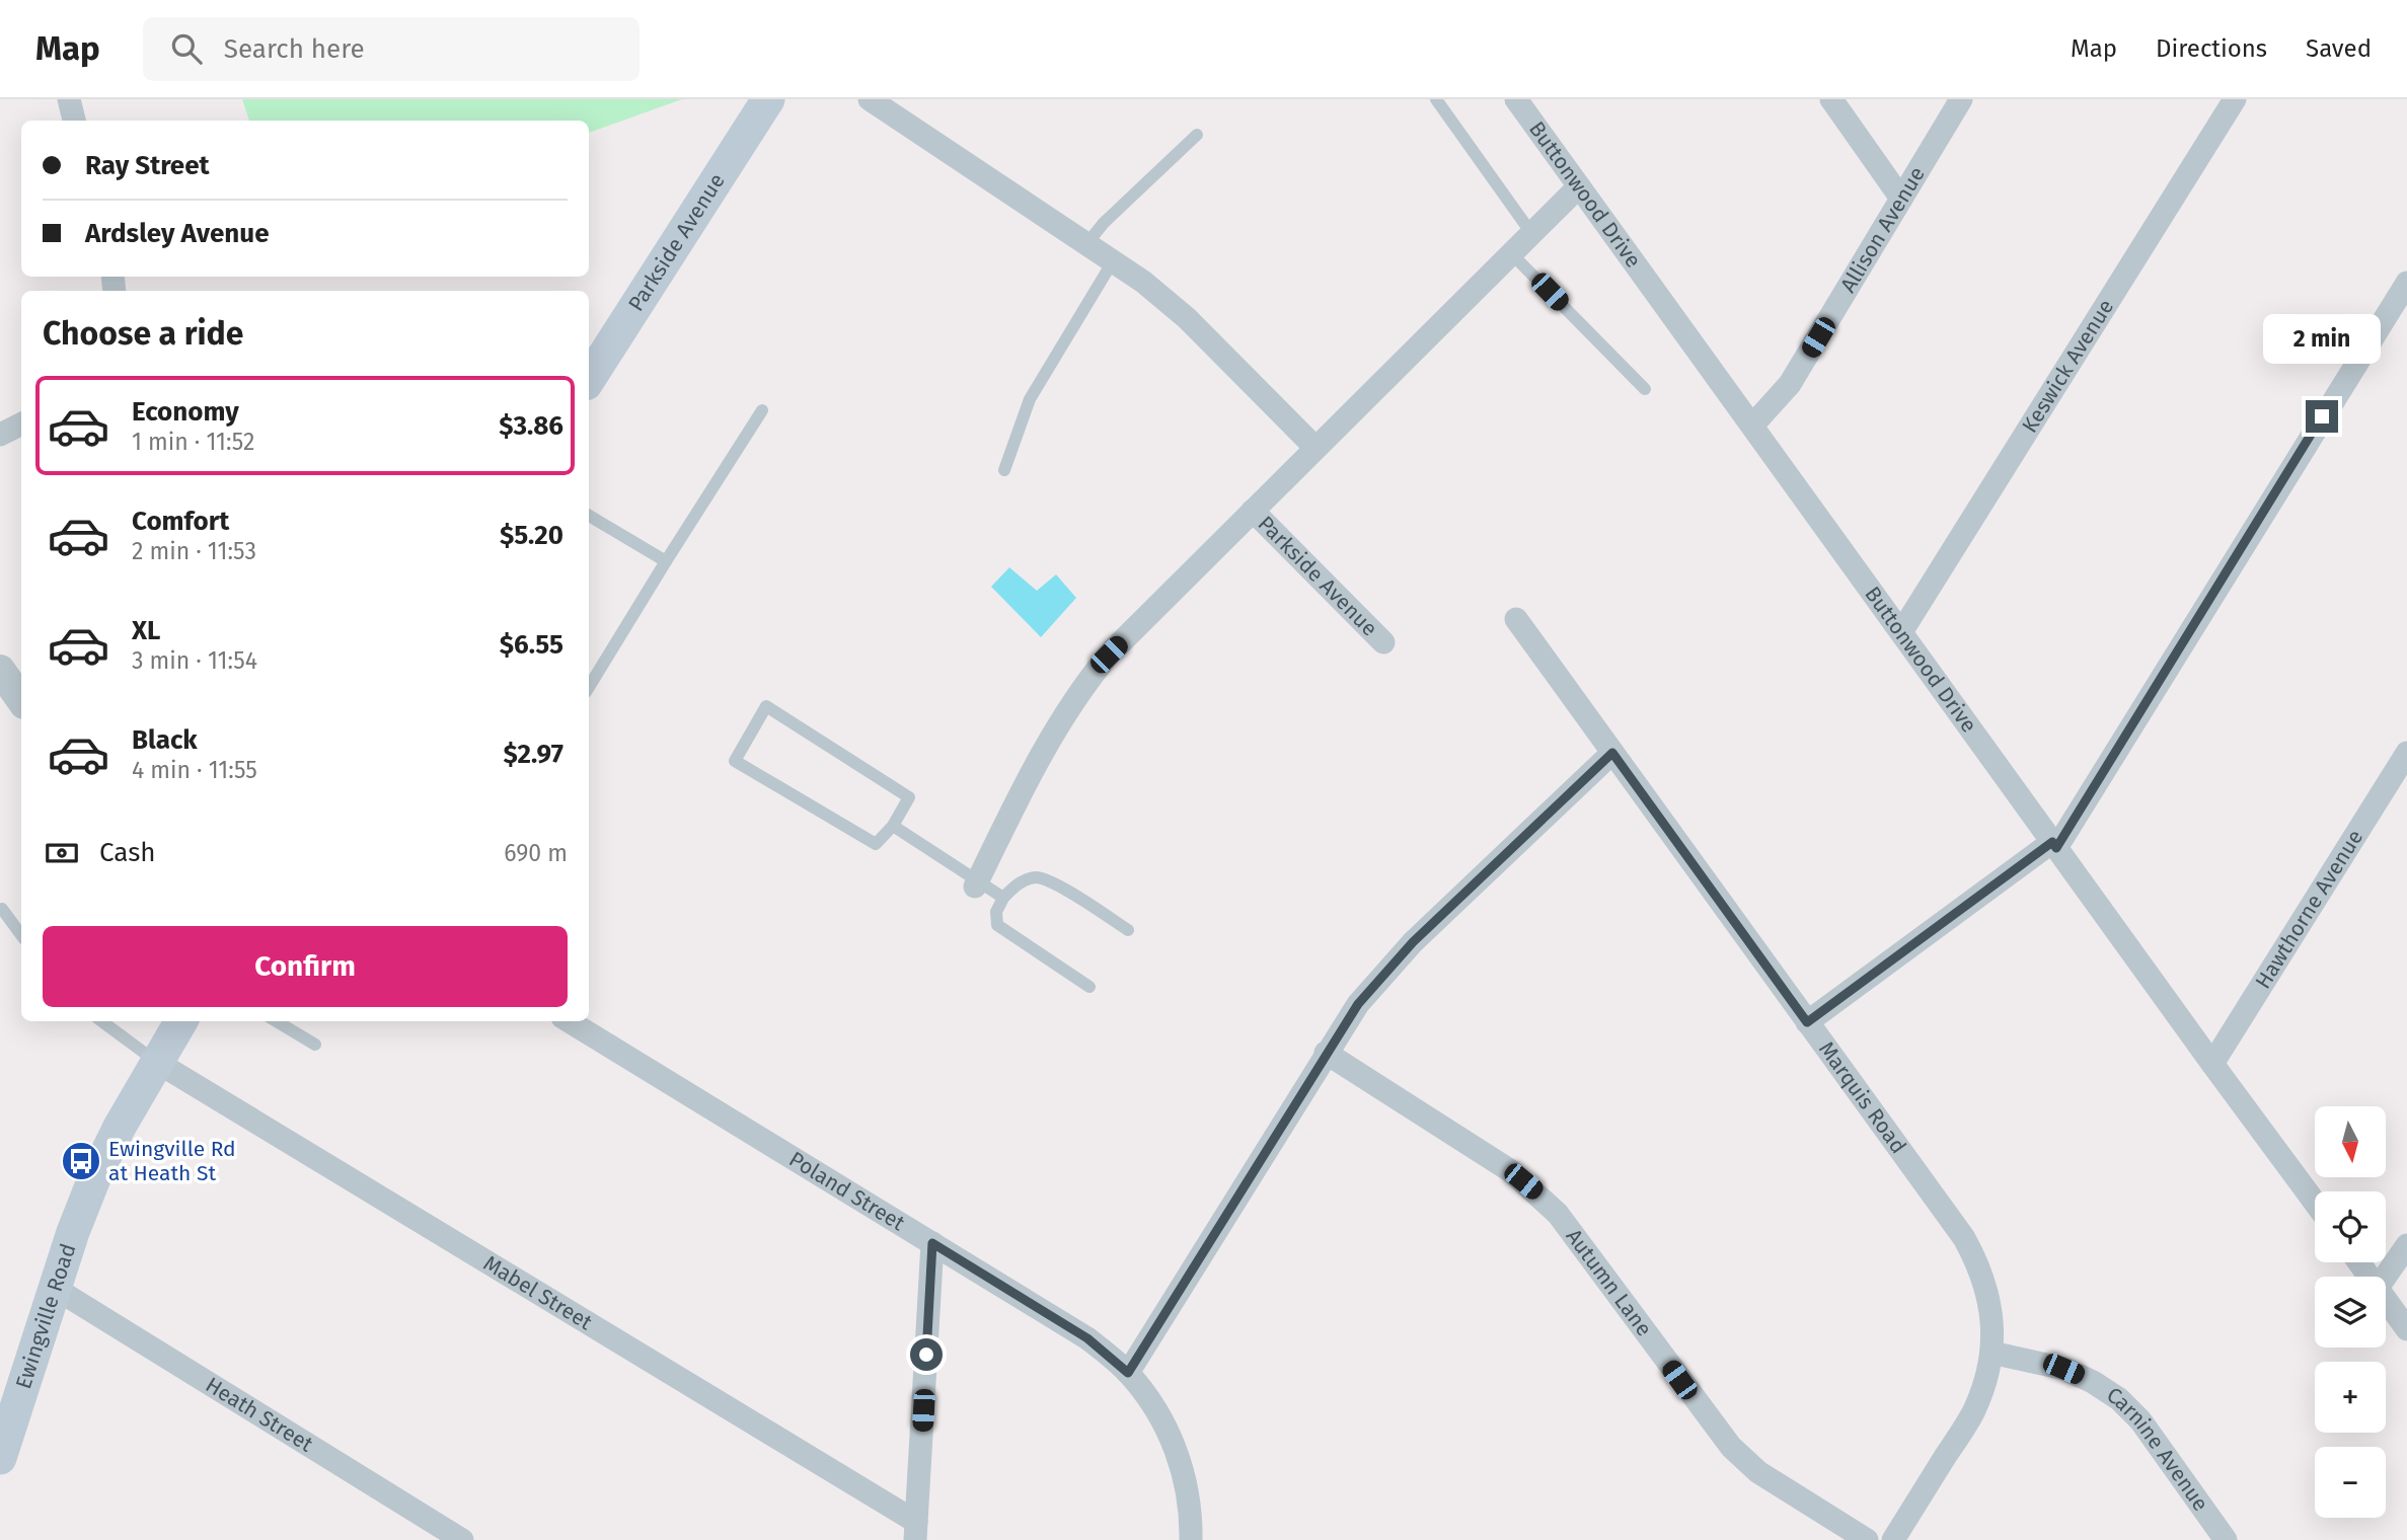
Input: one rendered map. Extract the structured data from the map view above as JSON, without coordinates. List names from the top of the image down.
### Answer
{
  "streets": {
    "main road": ["Parkside Avenue", "Ewingville Road"],
    "street": [
      "Buttonwood Drive",
      "Allison Avenue",
      "Keswick Avenue",
      "Hawthorne Avenue",
      "Marquis Road",
      "Poland Street",
      "Autumn Lane",
      "Mabel Street",
      "Heath Street",
      "Carnine Avenue"
    ]
  },
  "crossings": [
    ["Buttonwood Drive", "Allison Avenue"],
    ["Buttonwood Drive", "Keswick Avenue"],
    ["Buttonwood Drive", "Hawthorne Avenue"],
    ["Marquis Road", "Carnine Avenue"],
    ["Mabel Street", "Ewingville Road"],
    ["Ewingville Road", "Heath Street"]
  ],
  "places": {
    "bus stop": ["Ewingville Rd at Heath St"]
  },
  "north": "bottom",
  "page": {
    "header": "Map",
    "search": "Search here",
    "nav": ["Map", "Directions", "Saved"],
    "banner": ["Ray Street", "Ardsley Avenue"],
    "heading": "Choose a ride",
    "bubble": "2 min",
    "list": [
      {
        "name": "Economy",
        "note": "1 min · 11:52",
        "value": "$3.86"
      },
      {
        "name": "Comfort",
        "note": "2 min · 11:53",
        "value": "$5.20"
      },
      {
        "name": "XL",
        "note": "3 min · 11:54",
        "value": "$6.55"
      },
      {
        "name": "Black",
        "note": "4 min · 11:55",
        "value": "$2.97"
      }
    ],
    "pay": ["Cash", "690 m"],
    "buttons": "Confirm",
    "map_buttons": ["+", "−"]
  }
}
